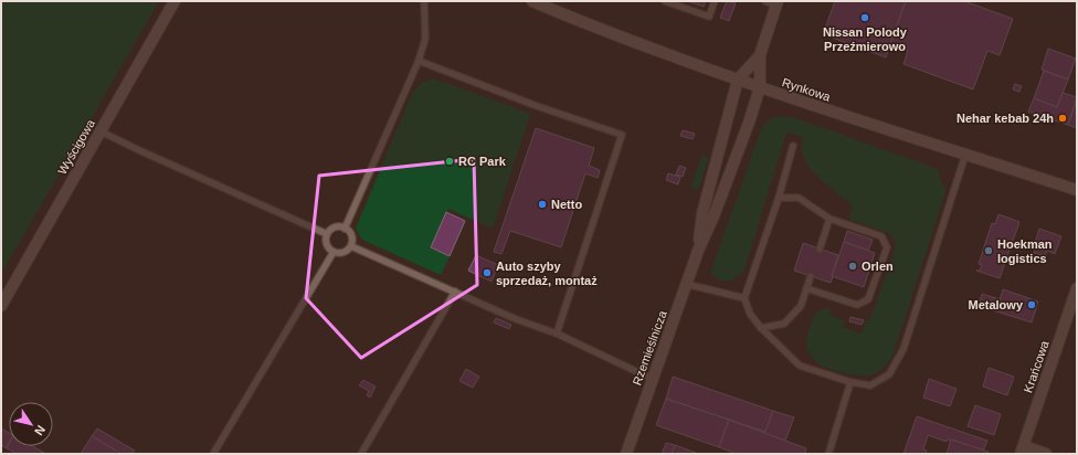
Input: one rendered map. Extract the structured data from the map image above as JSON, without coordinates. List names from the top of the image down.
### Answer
{
  "streets": {
    "street": [
      "Rynkowa",
      "Wyścigowa",
      "Rzemieślnicza",
      "Krańcowa"
    ]
  },
  "crossings": [
    ["Rynkowa", "Rzemieślnicza"]
  ],
  "places": [
    "Nissan Polody Przeźmierowo",
    "Nehar kebab 24h",
    "RC Park",
    "Netto",
    "Hoekman logistics",
    "Orlen",
    "Auto szyby sprzedaż, montaż",
    "Metalowy"
  ],
  "north": "bottom right"
}
